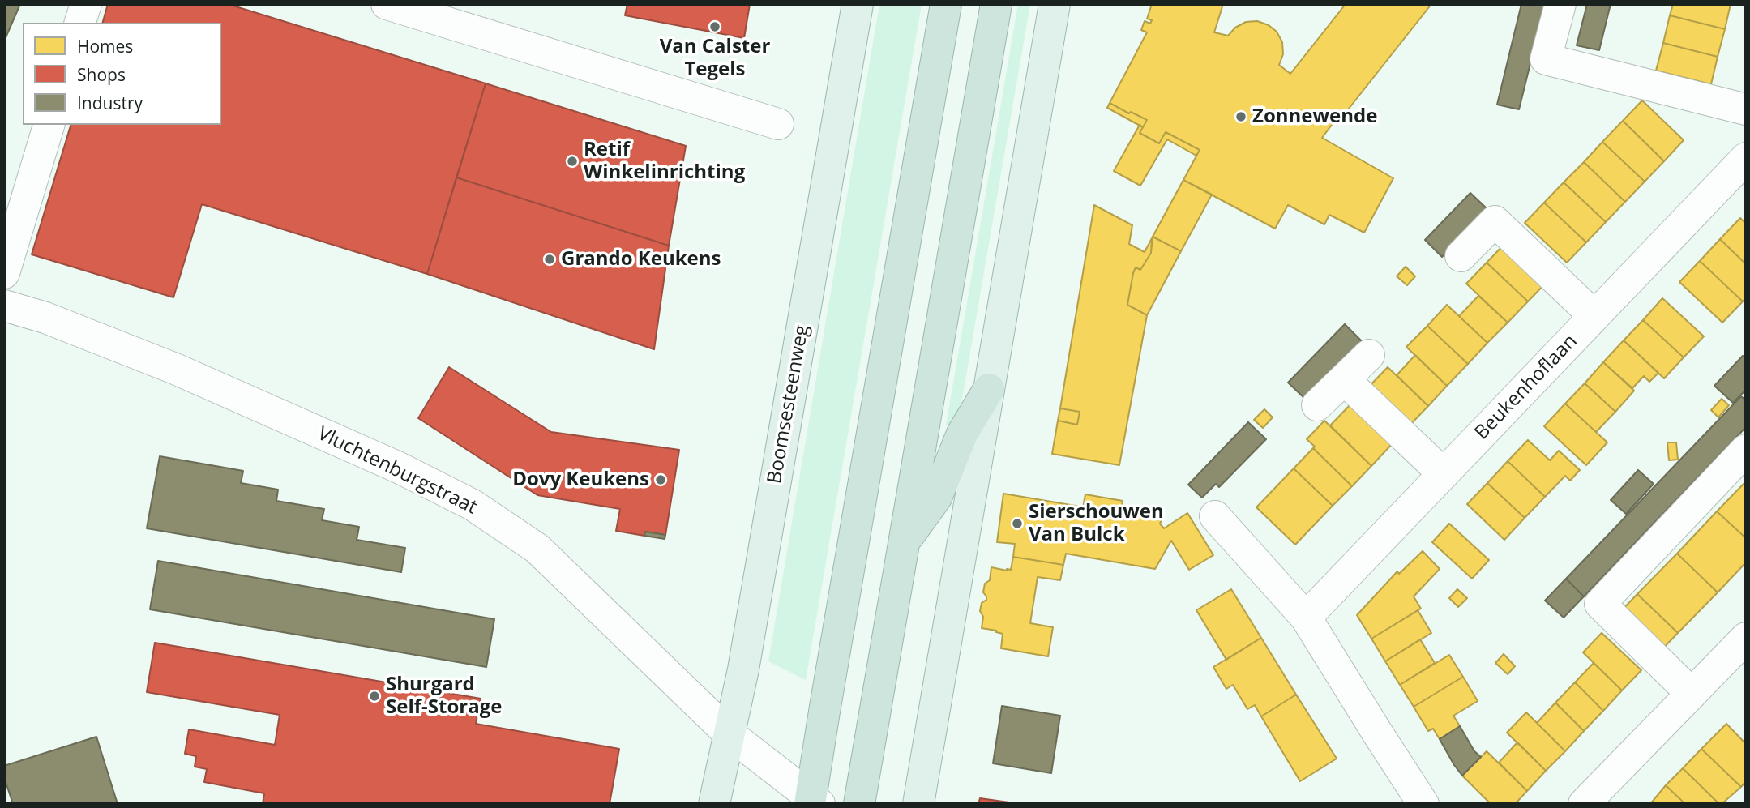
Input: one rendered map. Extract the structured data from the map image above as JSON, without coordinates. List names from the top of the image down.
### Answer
{
  "streets": {
    "main road": ["Boomsesteenweg"],
    "street": ["Beukenhoflaan", "Vluchtenburgstraat"]
  },
  "crossings": [
    ["Boomsesteenweg", "Vluchtenburgstraat"]
  ],
  "places": [
    "Van Calster Tegels",
    "Zonnewende",
    "Retif Winkelinrichting",
    "Grando Keukens",
    "Dovy Keukens",
    "Sierschouwen Van Bulck",
    "Shurgard Self-Storage"
  ],
  "legend": ["Homes", "Shops", "Industry"]
}
